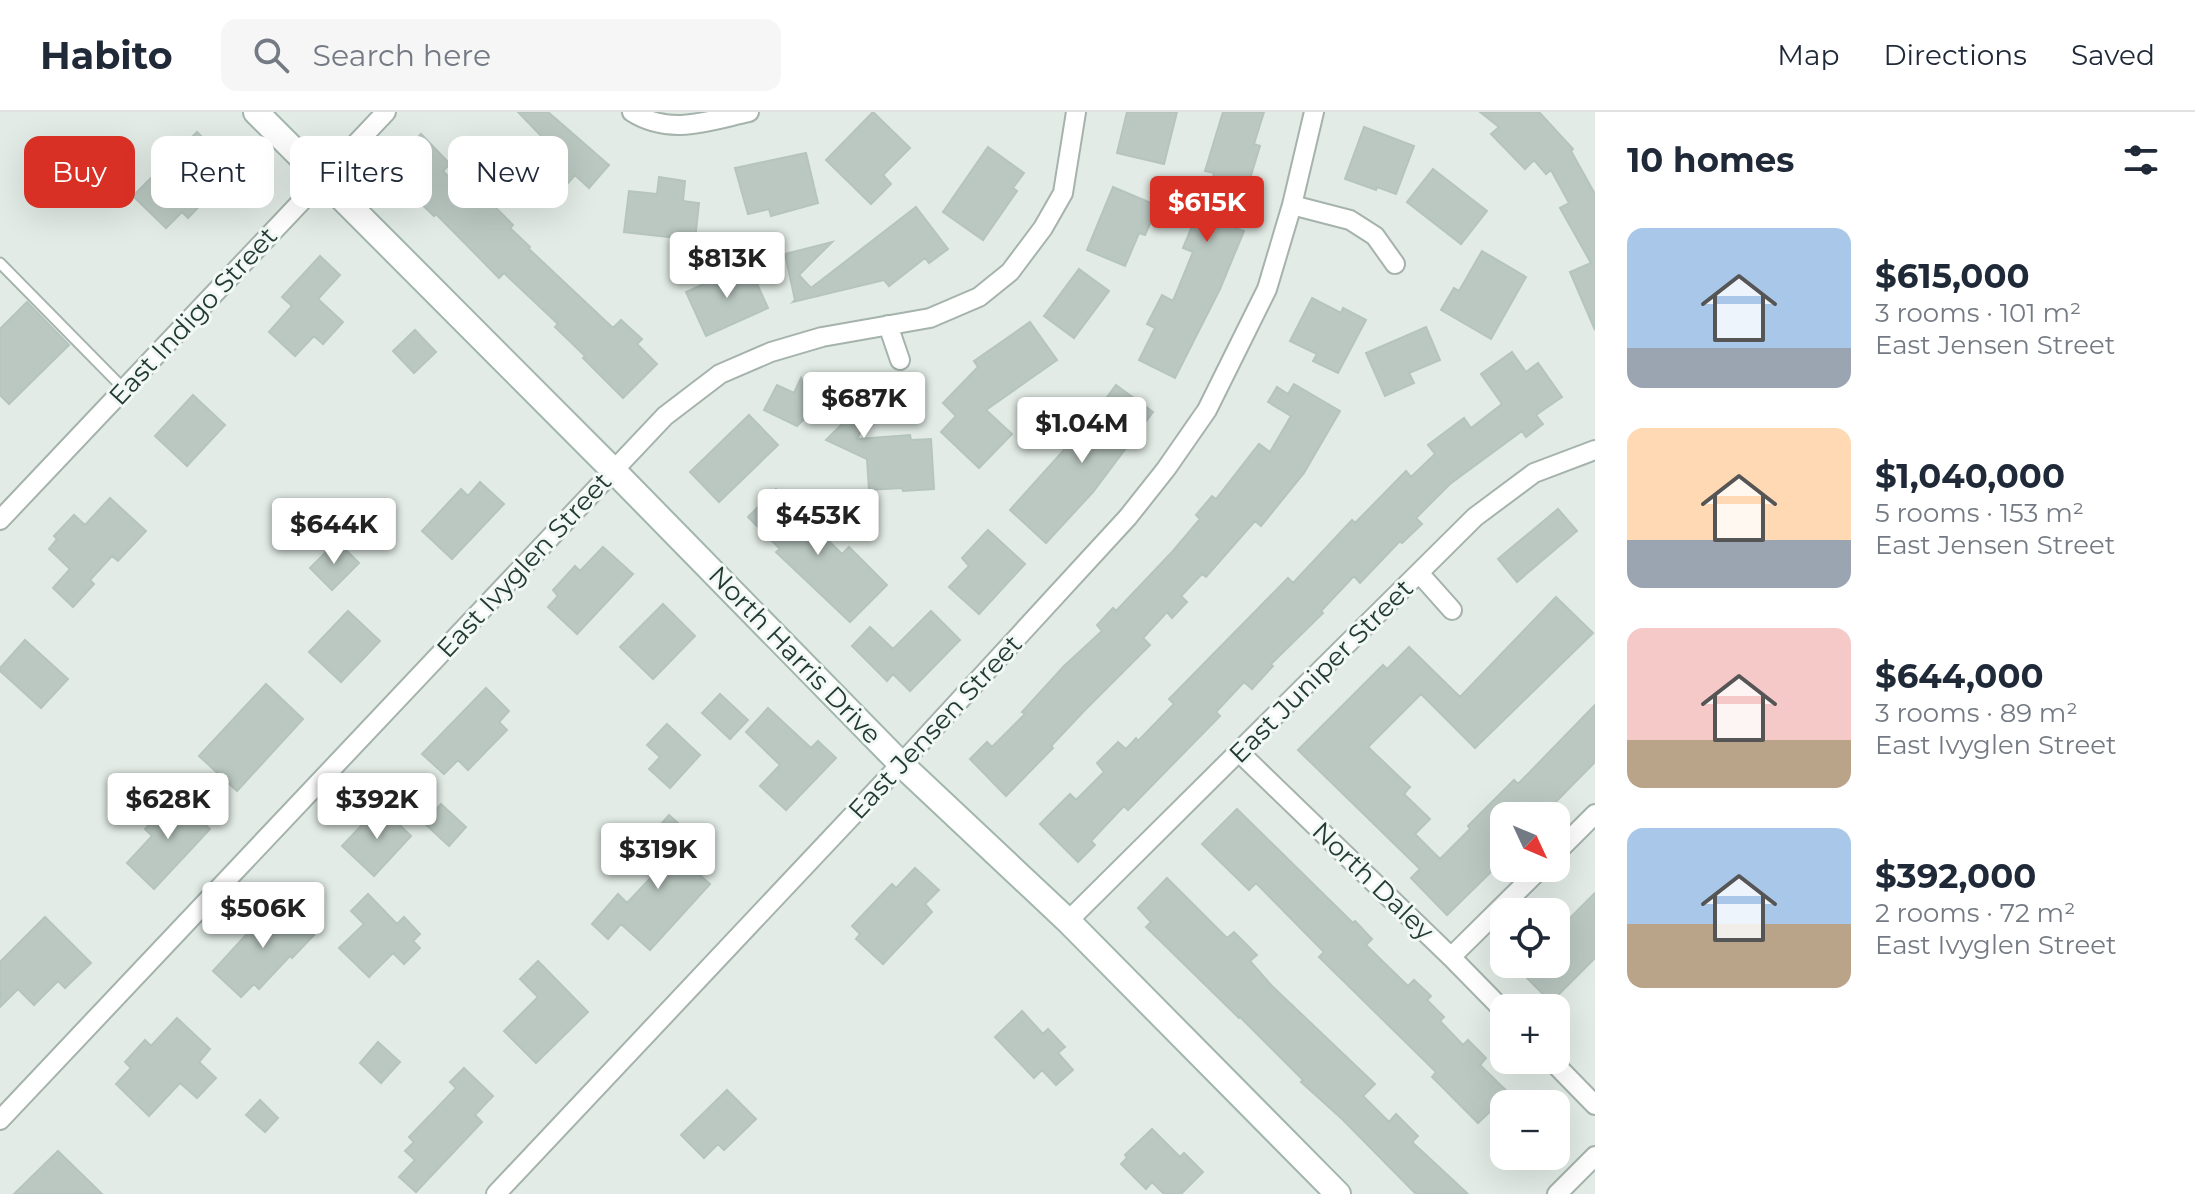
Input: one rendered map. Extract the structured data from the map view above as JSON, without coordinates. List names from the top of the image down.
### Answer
{
  "streets": {
    "street": [
      "East Indigo Street",
      "East Ivyglen Street",
      "North Harris Drive",
      "East Juniper Street",
      "East Jensen Street",
      "North Daley"
    ]
  },
  "crossings": [
    ["East Ivyglen Street", "North Harris Drive"],
    ["North Harris Drive", "East Juniper Street"],
    ["North Harris Drive", "East Jensen Street"],
    ["East Juniper Street", "North Daley"]
  ],
  "north": "bottom right",
  "page": {
    "header": "Habito",
    "search": "Search here",
    "nav": ["Map", "Directions", "Saved"],
    "heading": "10 homes",
    "chip": [
      "Buy",
      "Rent",
      "Filters",
      "New"
    ],
    "price": [
      "$615K",
      "$813K",
      "$687K",
      "$1.04M",
      "$453K",
      "$644K",
      "$628K",
      "$392K",
      "$319K",
      "$506K"
    ],
    "list": [
      {
        "name": "$615,000",
        "note": "3 rooms · 101 m² · East Jensen Street"
      },
      {
        "name": "$1,040,000",
        "note": "5 rooms · 153 m² · East Jensen Street"
      },
      {
        "name": "$644,000",
        "note": "3 rooms · 89 m² · East Ivyglen Street"
      },
      {
        "name": "$392,000",
        "note": "2 rooms · 72 m² · East Ivyglen Street"
      }
    ],
    "map_buttons": ["+", "−"]
  }
}
